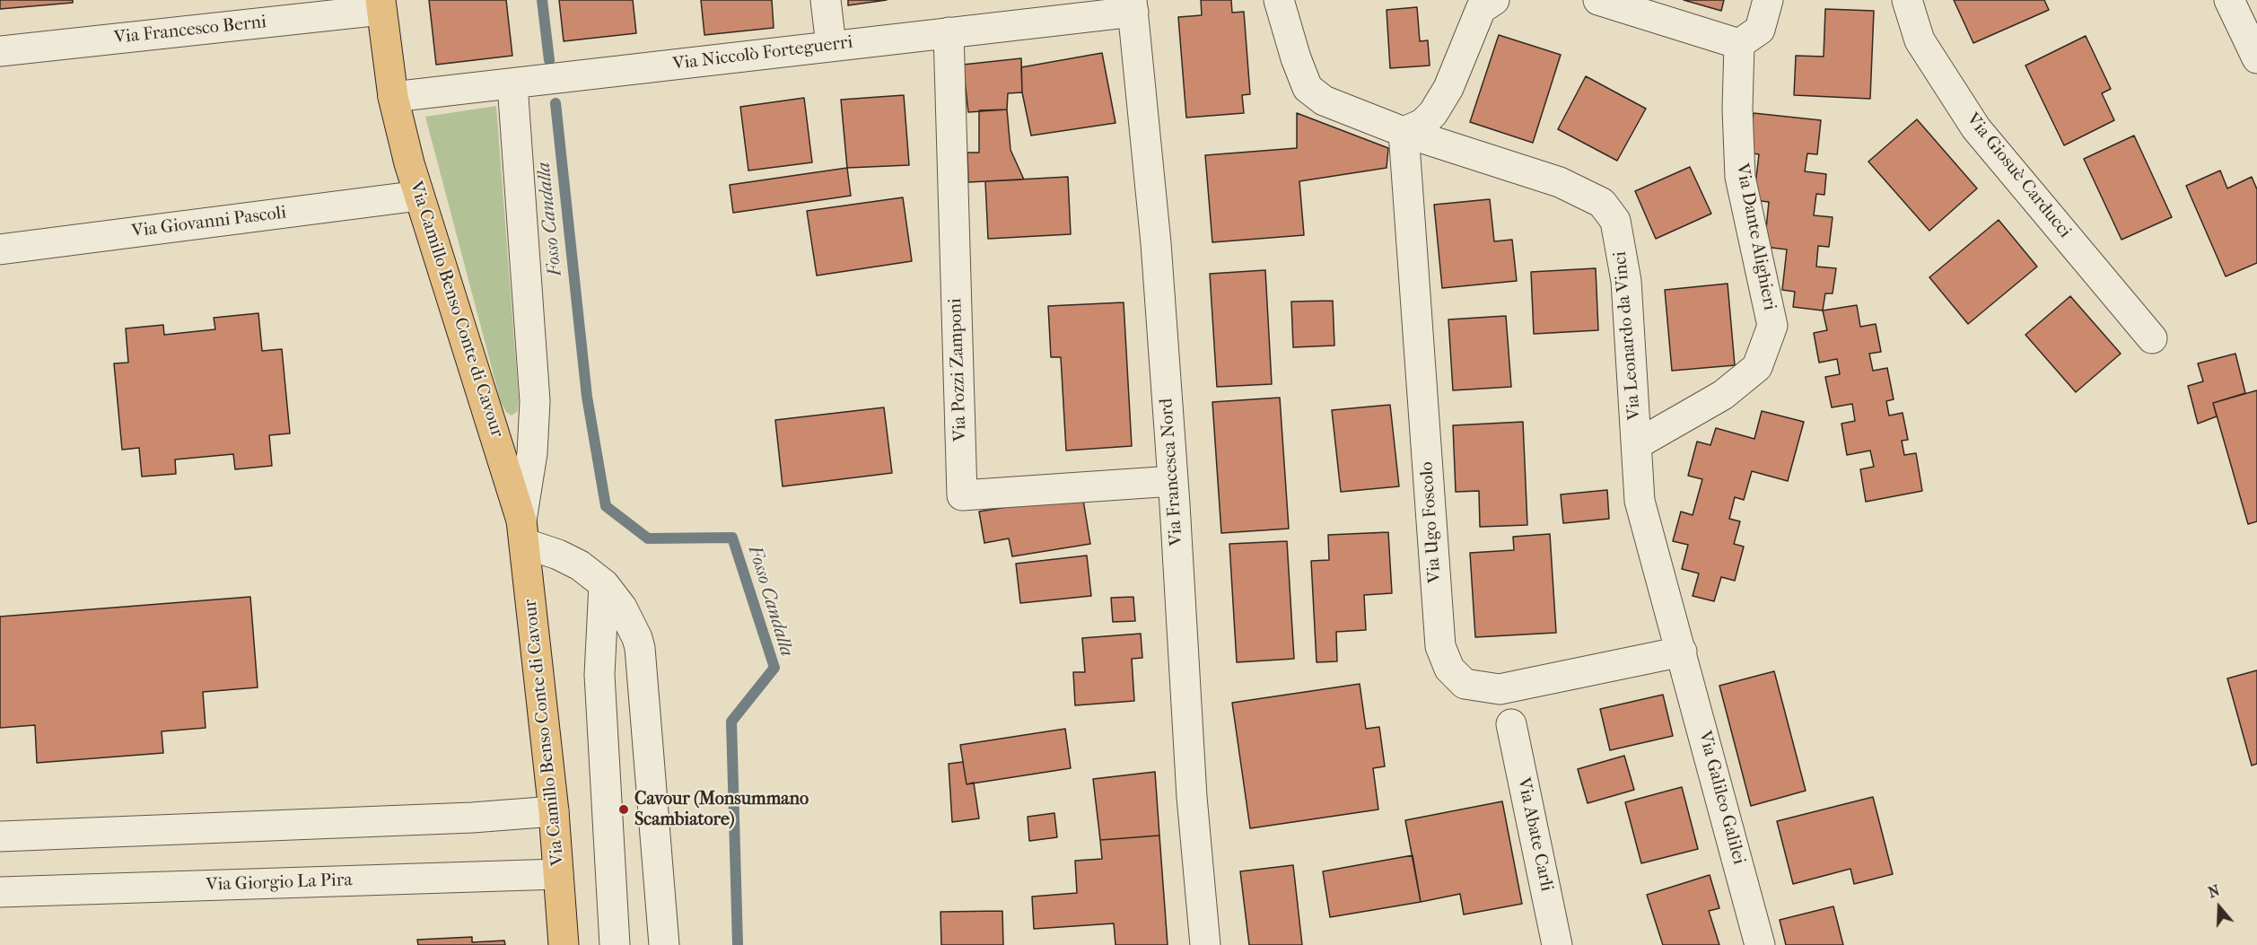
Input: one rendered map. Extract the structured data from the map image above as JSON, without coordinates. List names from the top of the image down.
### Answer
{
  "streets": {
    "main road": ["Via Camillo Benso Conte di Cavour"],
    "street": [
      "Via Francesco Berni",
      "Via Niccolò Forteguerri",
      "Via Giosuè Carducci",
      "Via Giovanni Pascoli",
      "Via Dante Alighieri",
      "Via Leonardo da Vinci",
      "Via Pozzi Zamponi",
      "Via Francesca Nord",
      "Via Ugo Foscolo",
      "Via Galileo Galilei",
      "Via Abate Carli",
      "Via Giorgio La Pira"
    ]
  },
  "crossings": [
    ["Via Francesco Berni", "Via Camillo Benso Conte di Cavour"],
    ["Via Niccolò Forteguerri", "Via Camillo Benso Conte di Cavour"],
    ["Via Niccolò Forteguerri", "Via Pozzi Zamponi"],
    ["Via Niccolò Forteguerri", "Via Francesca Nord"],
    ["Via Giovanni Pascoli", "Via Camillo Benso Conte di Cavour"],
    ["Via Dante Alighieri", "Via Leonardo da Vinci"],
    ["Via Camillo Benso Conte di Cavour", "Via Giorgio La Pira"],
    ["Via Leonardo da Vinci", "Via Ugo Foscolo"],
    ["Via Leonardo da Vinci", "Via Galileo Galilei"],
    ["Via Pozzi Zamponi", "Via Francesca Nord"],
    ["Via Ugo Foscolo", "Via Galileo Galilei"]
  ],
  "water": ["Fosso Candalla"],
  "places": ["Cavour (Monsummano Scambiatore)"],
  "north": "top"
}
